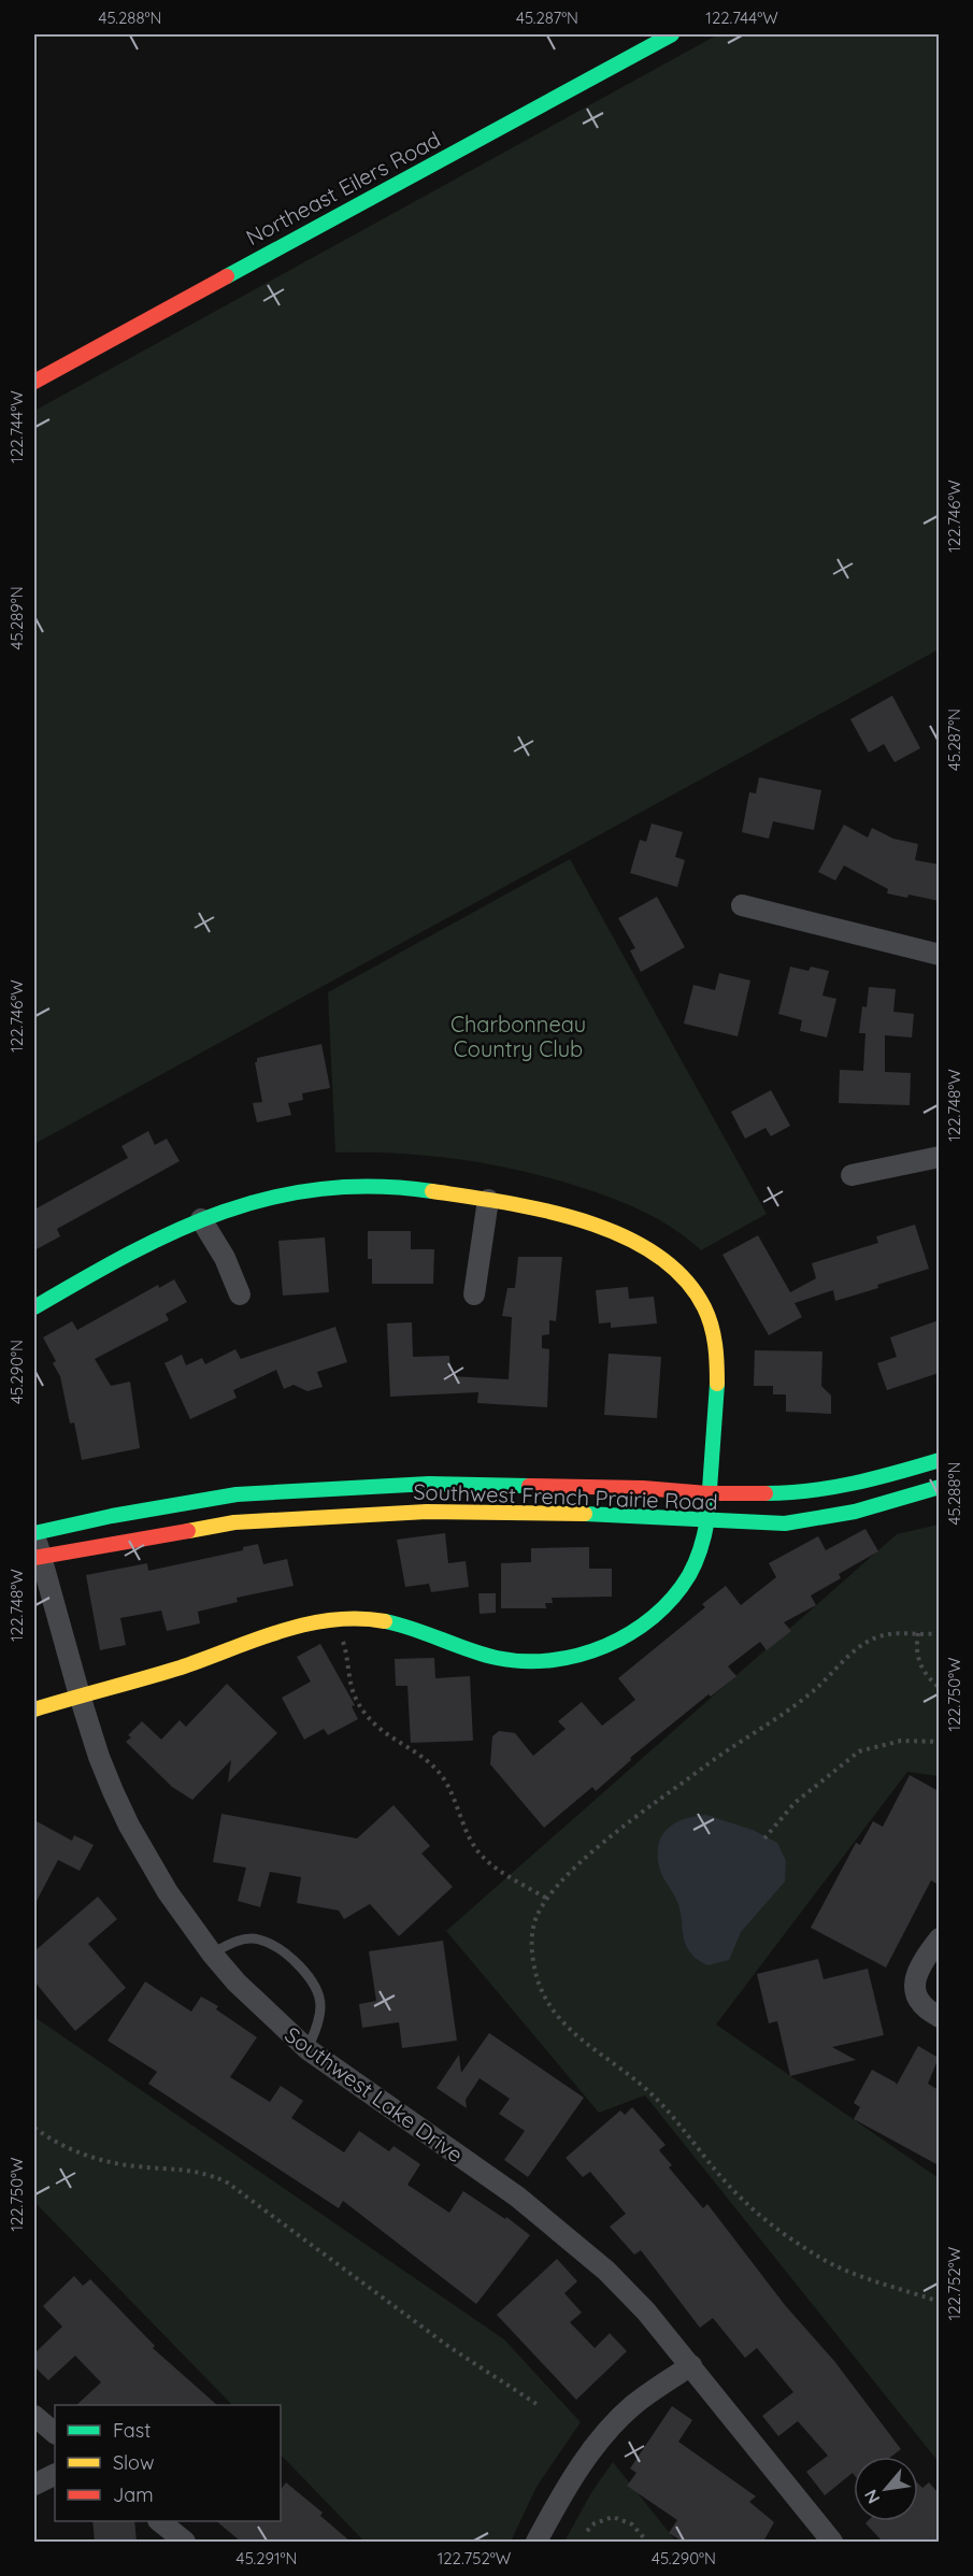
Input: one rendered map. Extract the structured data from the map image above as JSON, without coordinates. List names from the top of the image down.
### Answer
{
  "streets": {
    "street": ["Northeast Eilers Road", "Southwest French Prairie Road", "Southwest Lake Drive"]
  },
  "crossings": [
    ["Southwest French Prairie Road", "Southwest Lake Drive"]
  ],
  "parks": ["Charbonneau Country Club"],
  "legend": ["Fast", "Slow", "Jam"],
  "north": "bottom left",
  "coordinates": [
    "45.288°N",
    "45.287°N",
    "122.744°W",
    "122.746°W",
    "45.289°N",
    "122.748°W",
    "45.290°N",
    "122.750°W",
    "122.752°W",
    "45.291°N"
  ]
}
